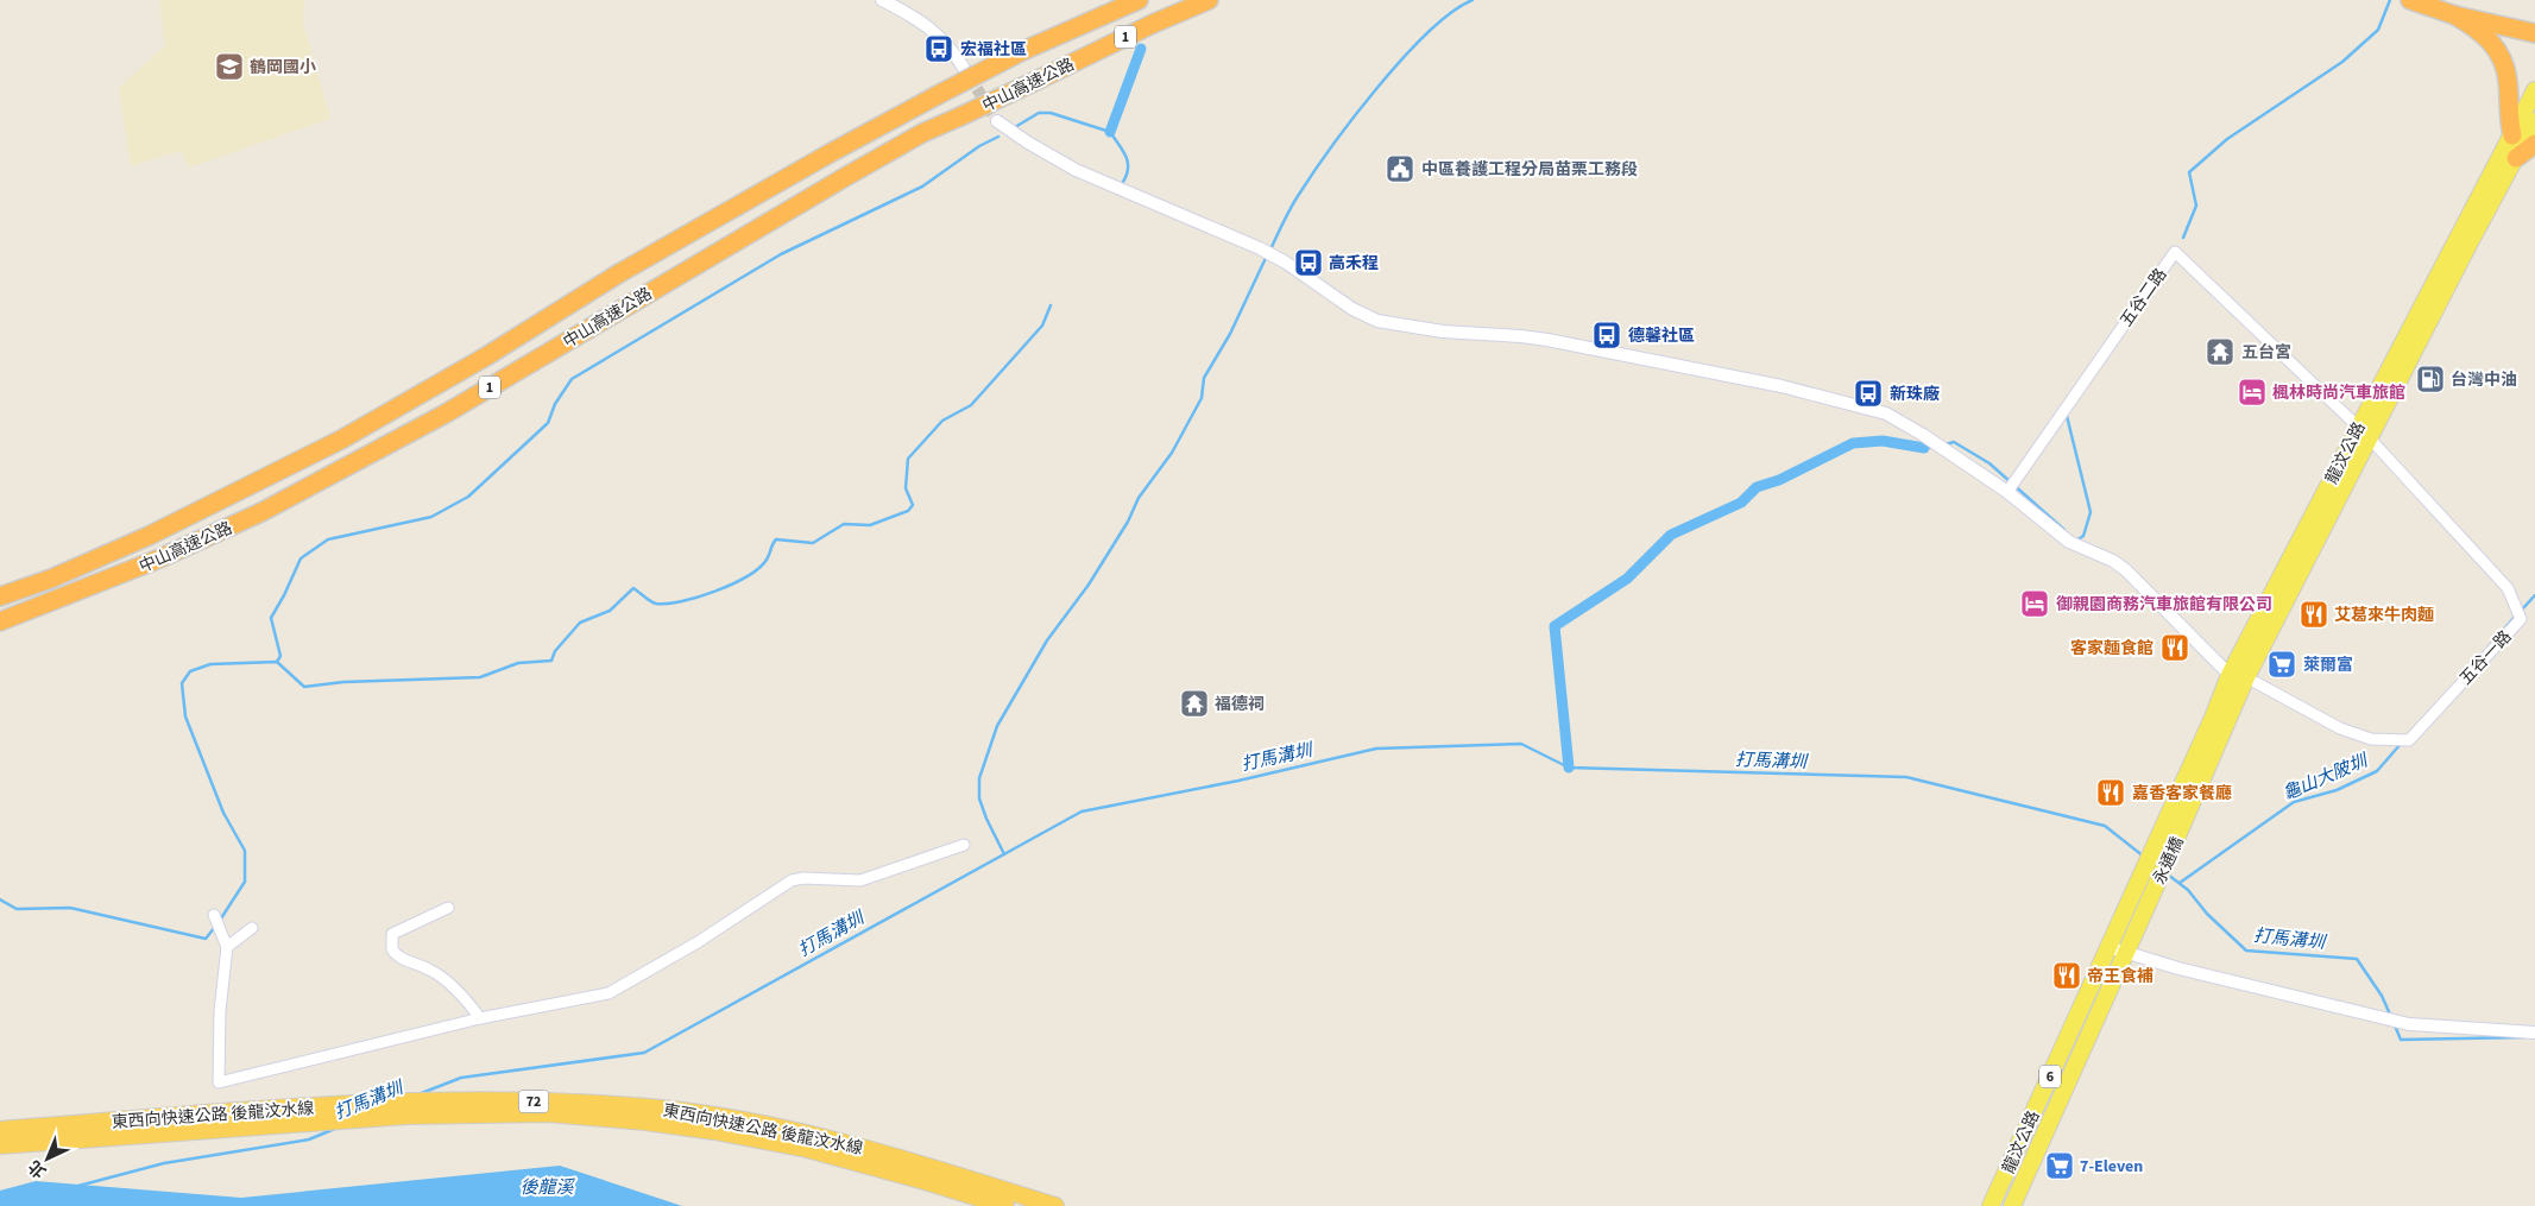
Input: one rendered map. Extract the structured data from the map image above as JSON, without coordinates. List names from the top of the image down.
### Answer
{
  "streets": {
    "highway": [
      "1",
      "中山高速公路",
      "72",
      "東西向快速公路 後龍汶水線"
    ],
    "main road": ["龍汶公路", "永通橋", "6"],
    "street": ["五谷二路", "五谷一路"]
  },
  "crossings": [
    ["五谷二路", "龍汶公路"],
    ["五谷二路", "五谷一路"],
    ["龍汶公路", "五谷一路"],
    ["龍汶公路", "永通橋"]
  ],
  "water": ["打馬溝圳", "龜山大陂圳", "後龍溪"],
  "places": {
    "bus stop": [
      "宏福社區",
      "高禾程",
      "德馨社區",
      "新珠廠"
    ],
    "school or university": ["鶴岡國小"],
    "public building": ["中區養護工程分局苗栗工務段"],
    "temple": ["五台宮", "福德祠"],
    "fuel station": ["台灣中油"],
    "hotel": ["楓林時尚汽車旅館", "御親園商務汽車旅館有限公司"],
    "restaurant": [
      "艾葛來牛肉麵",
      "客家麵食館",
      "嘉香客家餐廳",
      "帝王食補"
    ],
    "supermarket": ["萊爾富", "7-Eleven"]
  },
  "north": "bottom left"
}
